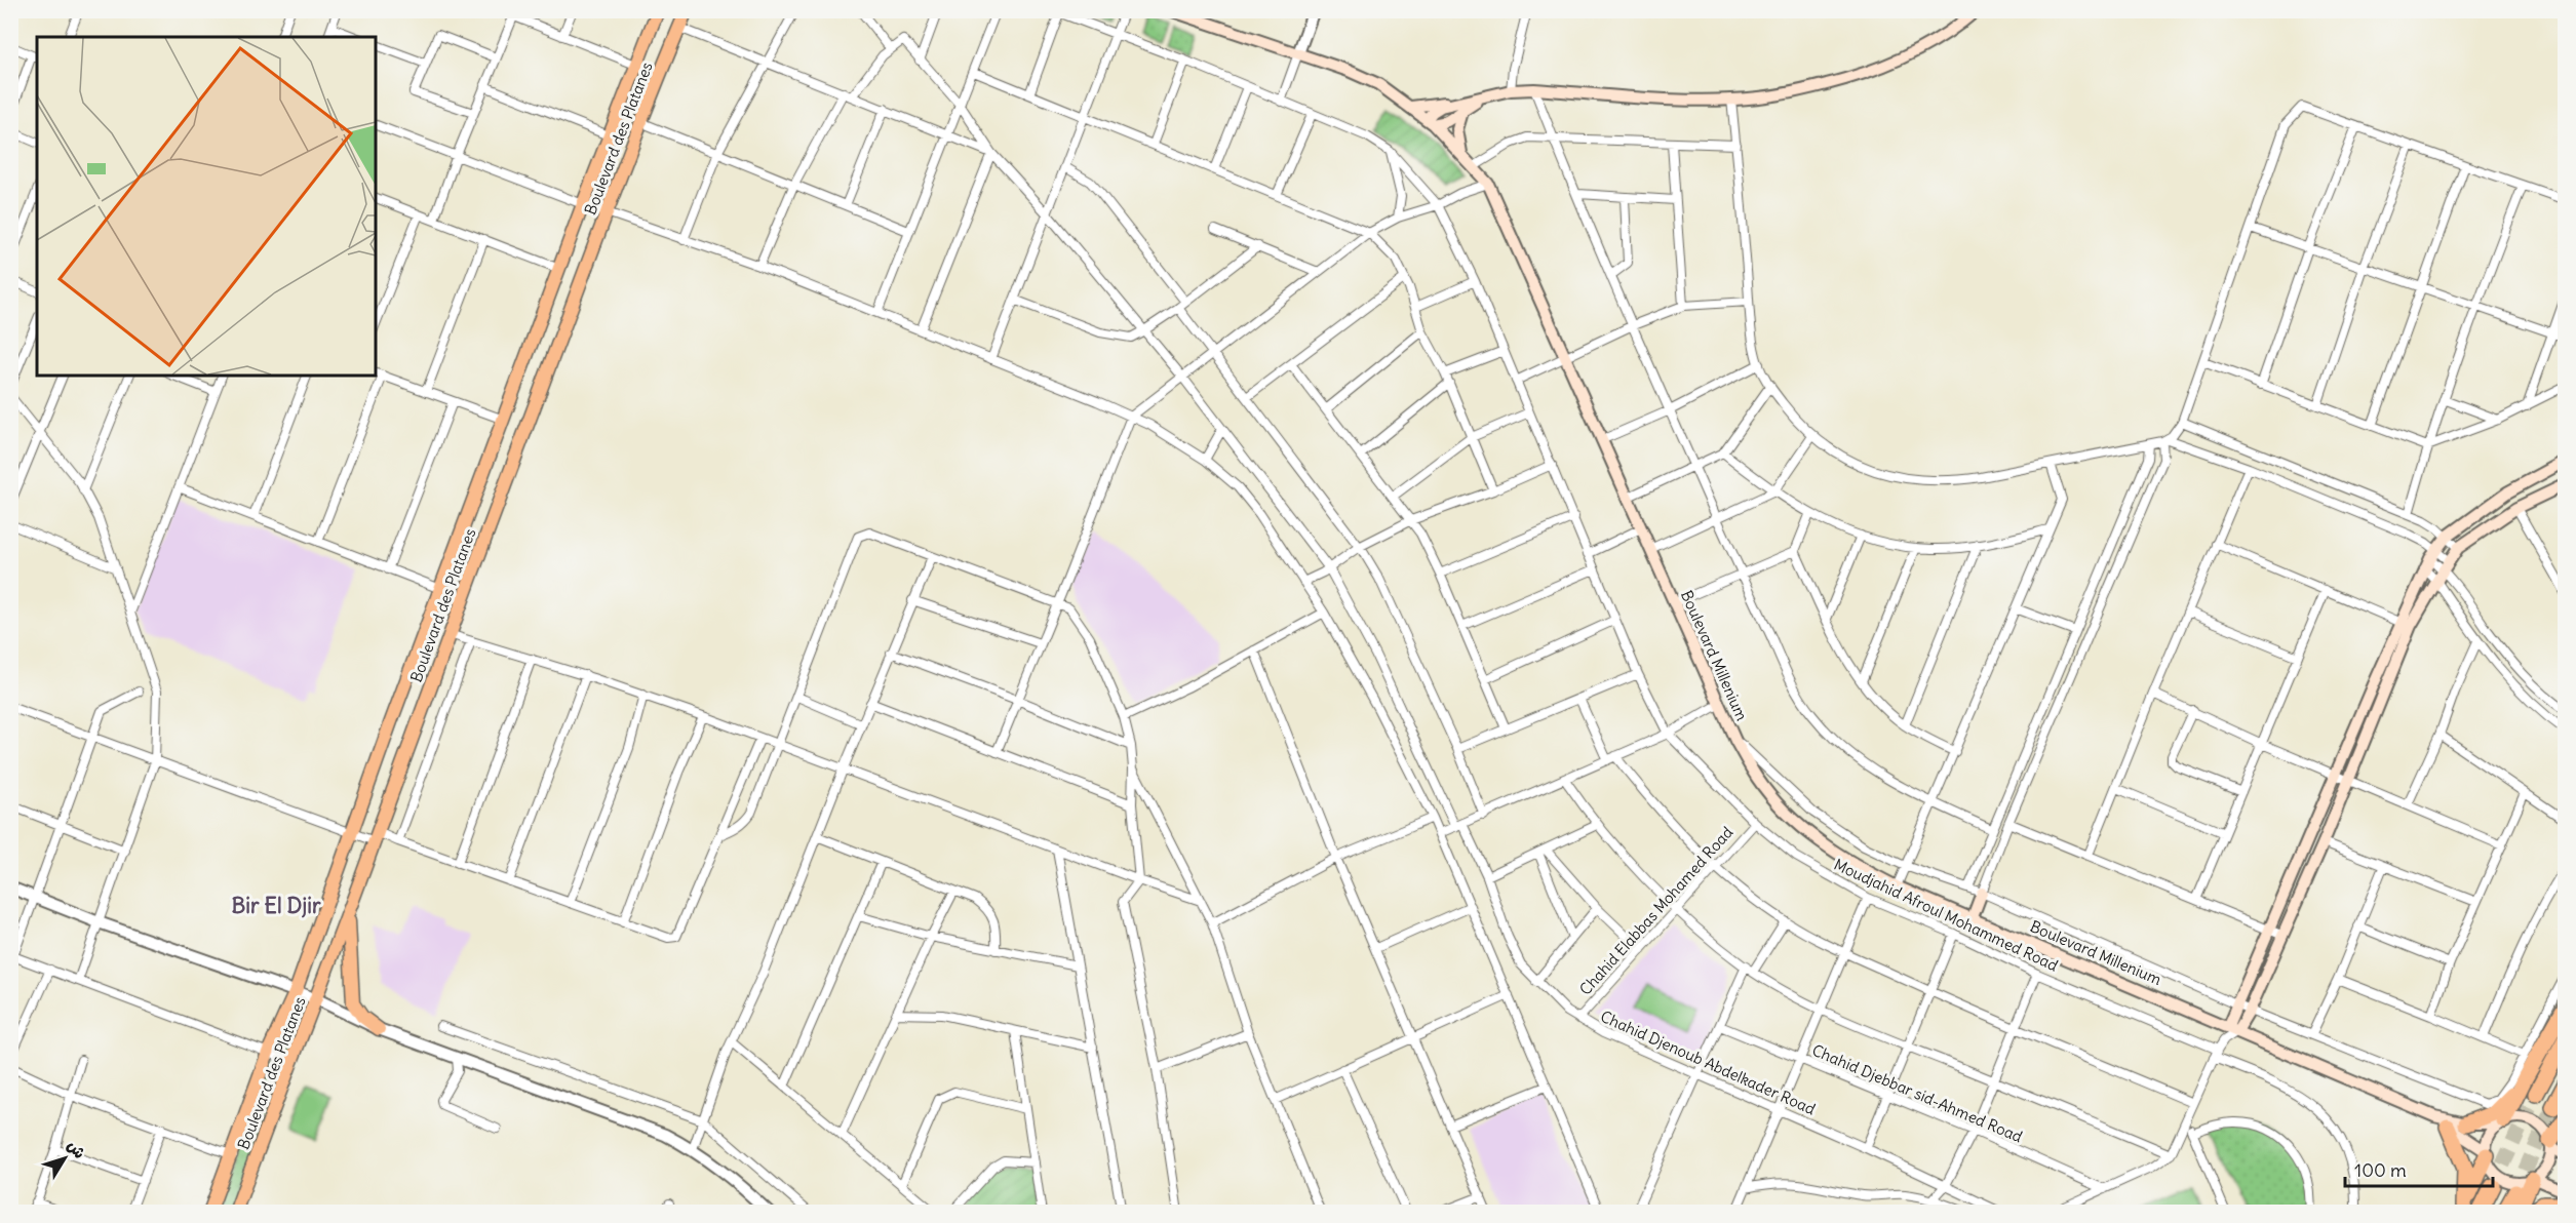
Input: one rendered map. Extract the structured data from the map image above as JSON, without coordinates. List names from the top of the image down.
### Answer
{
  "streets": {
    "main road": ["Boulevard des Platanes", "Boulevard Millenium"],
    "street": [
      "Chahid Elabbas Mohamed Road",
      "Moudjahid Afroul Mohammed Road",
      "Chahid Djenoub Abdelkader Road",
      "Chahid Djebbar sid-Ahmed Road"
    ]
  },
  "crossings": [
    ["Chahid Elabbas Mohamed Road", "Moudjahid Afroul Mohammed Road"],
    ["Chahid Elabbas Mohamed Road", "Chahid Djenoub Abdelkader Road"]
  ],
  "districts": ["Bir El Djir"],
  "scale_bar": "100 m",
  "north": "top right"
}
